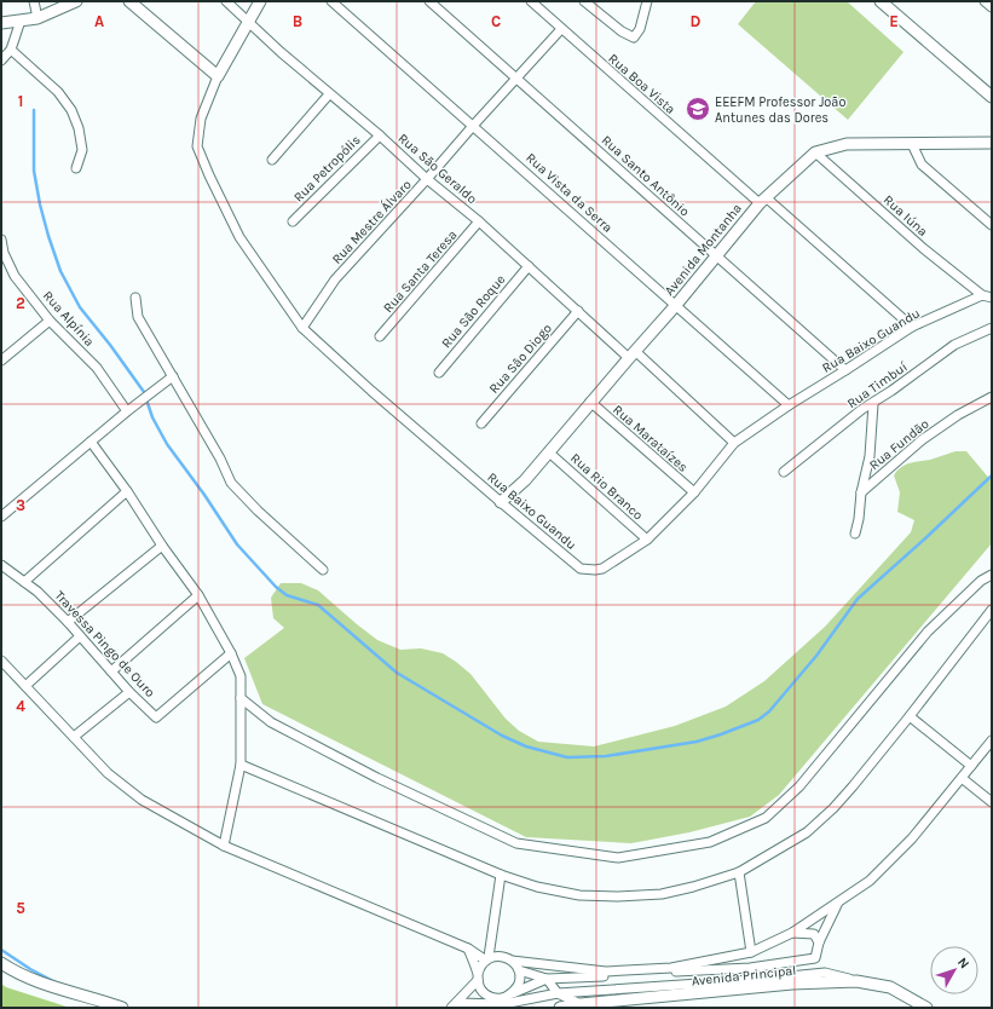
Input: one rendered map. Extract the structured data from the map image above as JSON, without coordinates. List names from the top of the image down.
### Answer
{
  "streets": {
    "street": [
      "Rua Boa Vista",
      "Rua Petropólis",
      "Rua São Geraldo",
      "Rua Santo Antônio",
      "Rua Vista da Serra",
      "Rua Iúna",
      "Rua Mestre Álvaro",
      "Avenida Montanha",
      "Rua Santa Teresa",
      "Rua São Roque",
      "Rua Alpínia",
      "Rua Baixo Guandu",
      "Rua São Diogo",
      "Rua Timbuí",
      "Rua Marataízes",
      "Rua Fundão",
      "Rua Rio Branco",
      "Travessa Pingo de Ouro",
      "Avenida Principal"
    ]
  },
  "crossings": [
    ["Rua Boa Vista", "Rua Mestre Álvaro"],
    ["Rua Boa Vista", "Avenida Montanha"],
    ["Rua Boa Vista", "Rua Baixo Guandu"],
    ["Rua Petropólis", "Rua São Geraldo"],
    ["Rua São Geraldo", "Rua Mestre Álvaro"],
    ["Rua São Geraldo", "Avenida Montanha"],
    ["Rua São Geraldo", "Rua Santa Teresa"],
    ["Rua São Geraldo", "Rua São Roque"],
    ["Rua São Geraldo", "Rua Baixo Guandu"],
    ["Rua São Geraldo", "Rua São Diogo"],
    ["Rua Santo Antônio", "Rua Mestre Álvaro"],
    ["Rua Santo Antônio", "Avenida Montanha"],
    ["Rua Santo Antônio", "Rua Baixo Guandu"],
    ["Rua Vista da Serra", "Rua Mestre Álvaro"],
    ["Rua Vista da Serra", "Avenida Montanha"],
    ["Rua Vista da Serra", "Rua Baixo Guandu"],
    ["Rua Iúna", "Avenida Montanha"],
    ["Rua Iúna", "Rua Baixo Guandu"],
    ["Rua Mestre Álvaro", "Rua Baixo Guandu"],
    ["Avenida Montanha", "Rua Baixo Guandu"],
    ["Avenida Montanha", "Rua Marataízes"],
    ["Avenida Montanha", "Rua Rio Branco"],
    ["Rua Baixo Guandu", "Rua Marataízes"],
    ["Rua Baixo Guandu", "Rua Rio Branco"]
  ],
  "places": {
    "school or university": ["EEEFM Professor João Antunes das Dores"]
  },
  "north": "top right",
  "grid": {
    "columns": [
      "A",
      "B",
      "C",
      "D",
      "E"
    ],
    "rows": [
      "1",
      "2",
      "3",
      "4",
      "5"
    ]
  }
}
